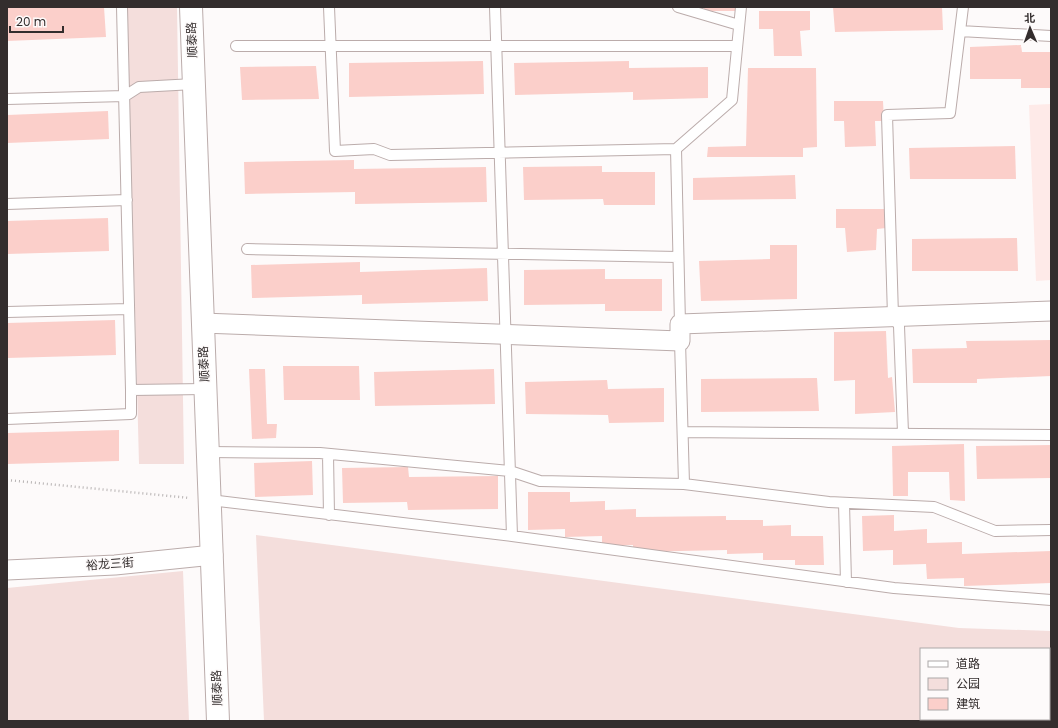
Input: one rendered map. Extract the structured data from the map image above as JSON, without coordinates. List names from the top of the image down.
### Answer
{
  "streets": {
    "street": ["顺泰路", "裕龙三街"]
  },
  "crossings": [
    ["顺泰路", "裕龙三街"]
  ],
  "legend": ["道路", "公园", "建筑"],
  "scale_bar": "20 m",
  "north": "top"
}
